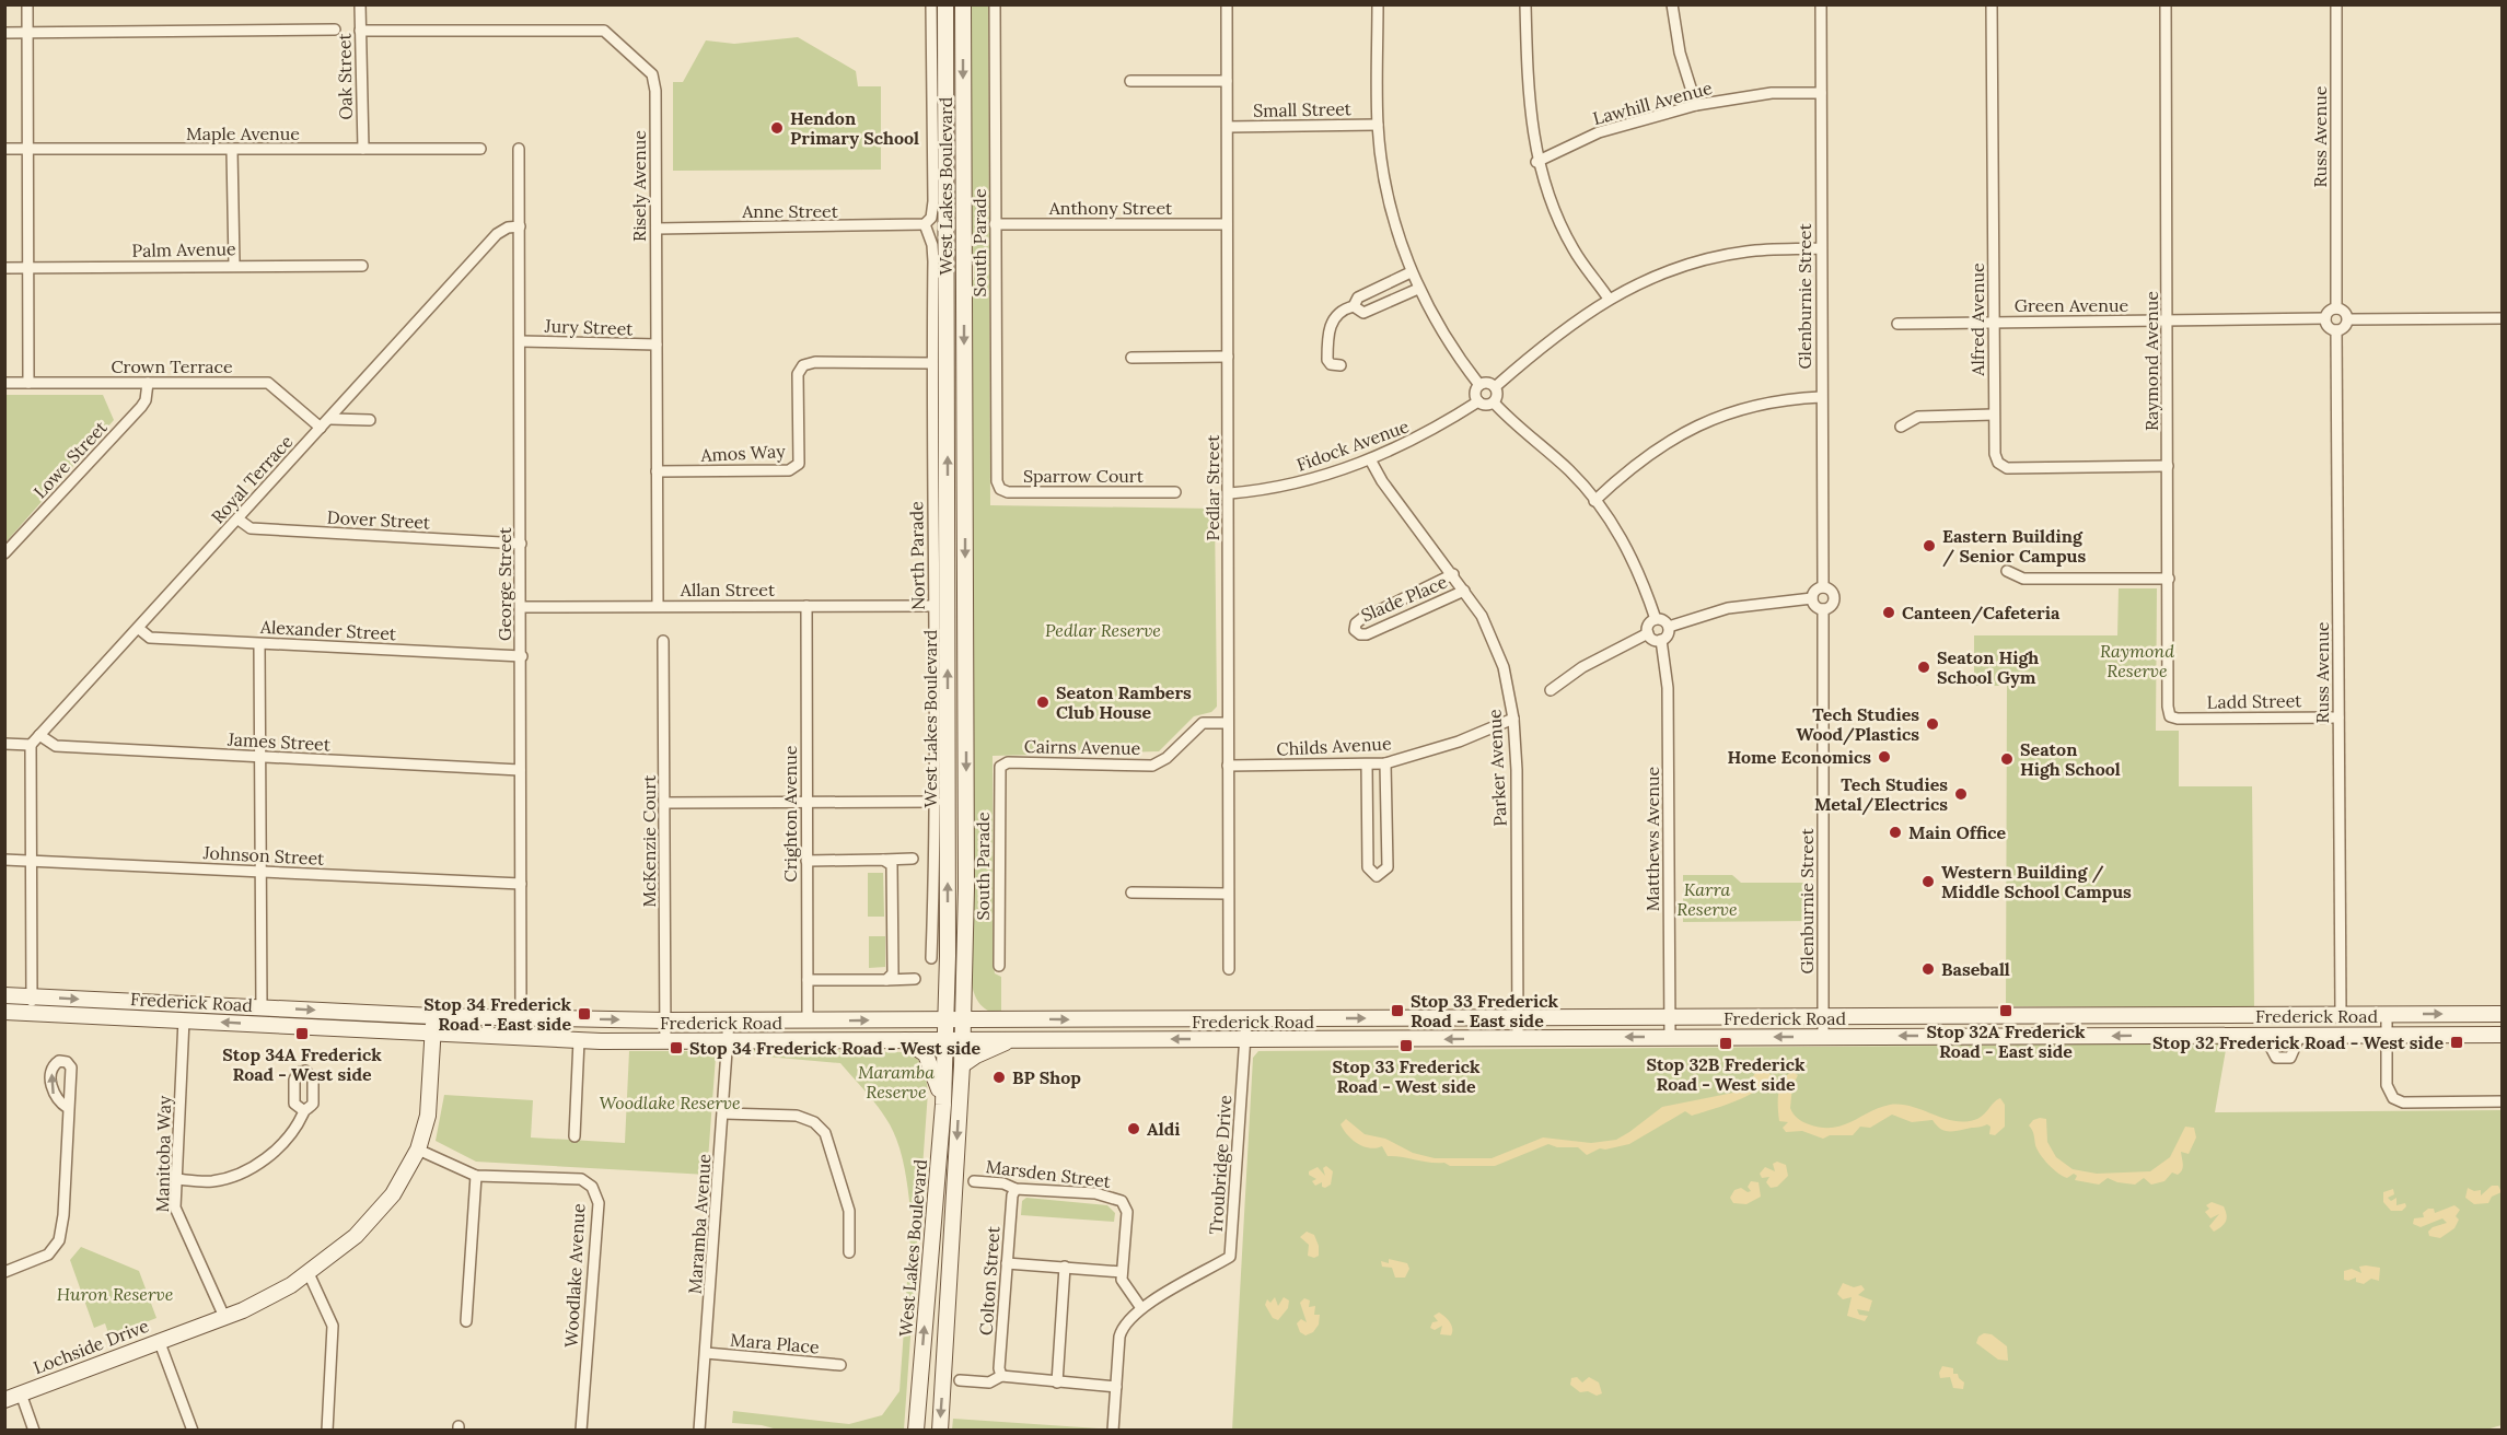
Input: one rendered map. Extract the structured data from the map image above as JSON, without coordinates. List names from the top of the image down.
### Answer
{
  "streets": {
    "main road": ["West Lakes Boulevard", "Frederick Road", "Lochside Drive"],
    "street": [
      "Oak Street",
      "Lawhill Avenue",
      "Small Street",
      "Maple Avenue",
      "Russ Avenue",
      "Risely Avenue",
      "Anthony Street",
      "Anne Street",
      "South Parade",
      "Palm Avenue",
      "Glenburnie Street",
      "Green Avenue",
      "Alfred Avenue",
      "Jury Street",
      "Raymond Avenue",
      "Crown Terrace",
      "Fidock Avenue",
      "Amos Way",
      "Lowe Street",
      "Sparrow Court",
      "Royal Terrace",
      "Pedlar Street",
      "Dover Street",
      "North Parade",
      "George Street",
      "Allan Street",
      "Slade Place",
      "Alexander Street",
      "Ladd Street",
      "James Street",
      "Childs Avenue",
      "Cairns Avenue",
      "Parker Avenue",
      "Crighton Avenue",
      "Matthews Avenue",
      "McKenzie Court",
      "Johnson Street",
      "Manitoba Way",
      "Troubridge Drive",
      "Marsden Street",
      "Maramba Avenue",
      "Woodlake Avenue",
      "Colton Street",
      "Mara Place"
    ]
  },
  "crossings": [
    ["Oak Street", "Maple Avenue"],
    ["Oak Street", "Risely Avenue"],
    ["Lawhill Avenue", "Glenburnie Street"],
    ["Small Street", "Pedlar Street"],
    ["Russ Avenue", "Green Avenue"],
    ["Russ Avenue", "Ladd Street"],
    ["Russ Avenue", "Frederick Road"],
    ["Risely Avenue", "Anne Street"],
    ["Risely Avenue", "Jury Street"],
    ["Risely Avenue", "Amos Way"],
    ["Risely Avenue", "Allan Street"],
    ["West Lakes Boulevard", "Frederick Road"],
    ["Anthony Street", "South Parade"],
    ["Anthony Street", "Pedlar Street"],
    ["Anne Street", "North Parade"],
    ["South Parade", "Sparrow Court"],
    ["South Parade", "Cairns Avenue"],
    ["Glenburnie Street", "Frederick Road"],
    ["Green Avenue", "Alfred Avenue"],
    ["Green Avenue", "Raymond Avenue"],
    ["Alfred Avenue", "Raymond Avenue"],
    ["Jury Street", "George Street"],
    ["Raymond Avenue", "Ladd Street"],
    ["Crown Terrace", "Lowe Street"],
    ["Crown Terrace", "Royal Terrace"],
    ["Fidock Avenue", "Pedlar Street"],
    ["Fidock Avenue", "Parker Avenue"],
    ["Amos Way", "North Parade"],
    ["Royal Terrace", "Dover Street"],
    ["Royal Terrace", "George Street"],
    ["Royal Terrace", "Alexander Street"],
    ["Royal Terrace", "James Street"],
    ["Pedlar Street", "Childs Avenue"],
    ["Pedlar Street", "Cairns Avenue"],
    ["Dover Street", "George Street"],
    ["North Parade", "Allan Street"],
    ["George Street", "Allan Street"],
    ["George Street", "Alexander Street"],
    ["George Street", "James Street"],
    ["George Street", "Johnson Street"],
    ["George Street", "Frederick Road"],
    ["Allan Street", "Crighton Avenue"],
    ["Slade Place", "Parker Avenue"],
    ["Childs Avenue", "Parker Avenue"],
    ["Parker Avenue", "Frederick Road"],
    ["Crighton Avenue", "Frederick Road"],
    ["Matthews Avenue", "Frederick Road"],
    ["McKenzie Court", "Frederick Road"],
    ["Frederick Road", "Manitoba Way"],
    ["Frederick Road", "Troubridge Drive"],
    ["Frederick Road", "Maramba Avenue"],
    ["Frederick Road", "Lochside Drive"],
    ["Manitoba Way", "Lochside Drive"],
    ["Marsden Street", "Colton Street"],
    ["Maramba Avenue", "Mara Place"],
    ["Woodlake Avenue", "Lochside Drive"]
  ],
  "parks": [
    "Pedlar Reserve",
    "Raymond Reserve",
    "Karra Reserve",
    "Maramba Reserve",
    "Woodlake Reserve",
    "Huron Reserve"
  ],
  "places": {
    "other": [
      "Hendon Primary School",
      "Eastern Building / Senior Campus",
      "Canteen/Cafeteria",
      "Seaton High School Gym",
      "Seaton Rambers Club House",
      "Tech Studies Wood/Plastics",
      "Home Economics",
      "Seaton High School",
      "Tech Studies Metal/Electrics",
      "Main Office",
      "Western Building / Middle School Campus",
      "Baseball",
      "BP Shop",
      "Aldi"
    ],
    "transit": [
      "Stop 33 Frederick Road - East side",
      "Stop 32A Frederick Road - East side",
      "Stop 34 Frederick Road - East side",
      "Stop 34A Frederick Road - West side",
      "Stop 32 Frederick Road - West side",
      "Stop 32B Frederick Road - West side",
      "Stop 33 Frederick Road - West side",
      "Stop 34 Frederick Road - West side"
    ]
  }
}
